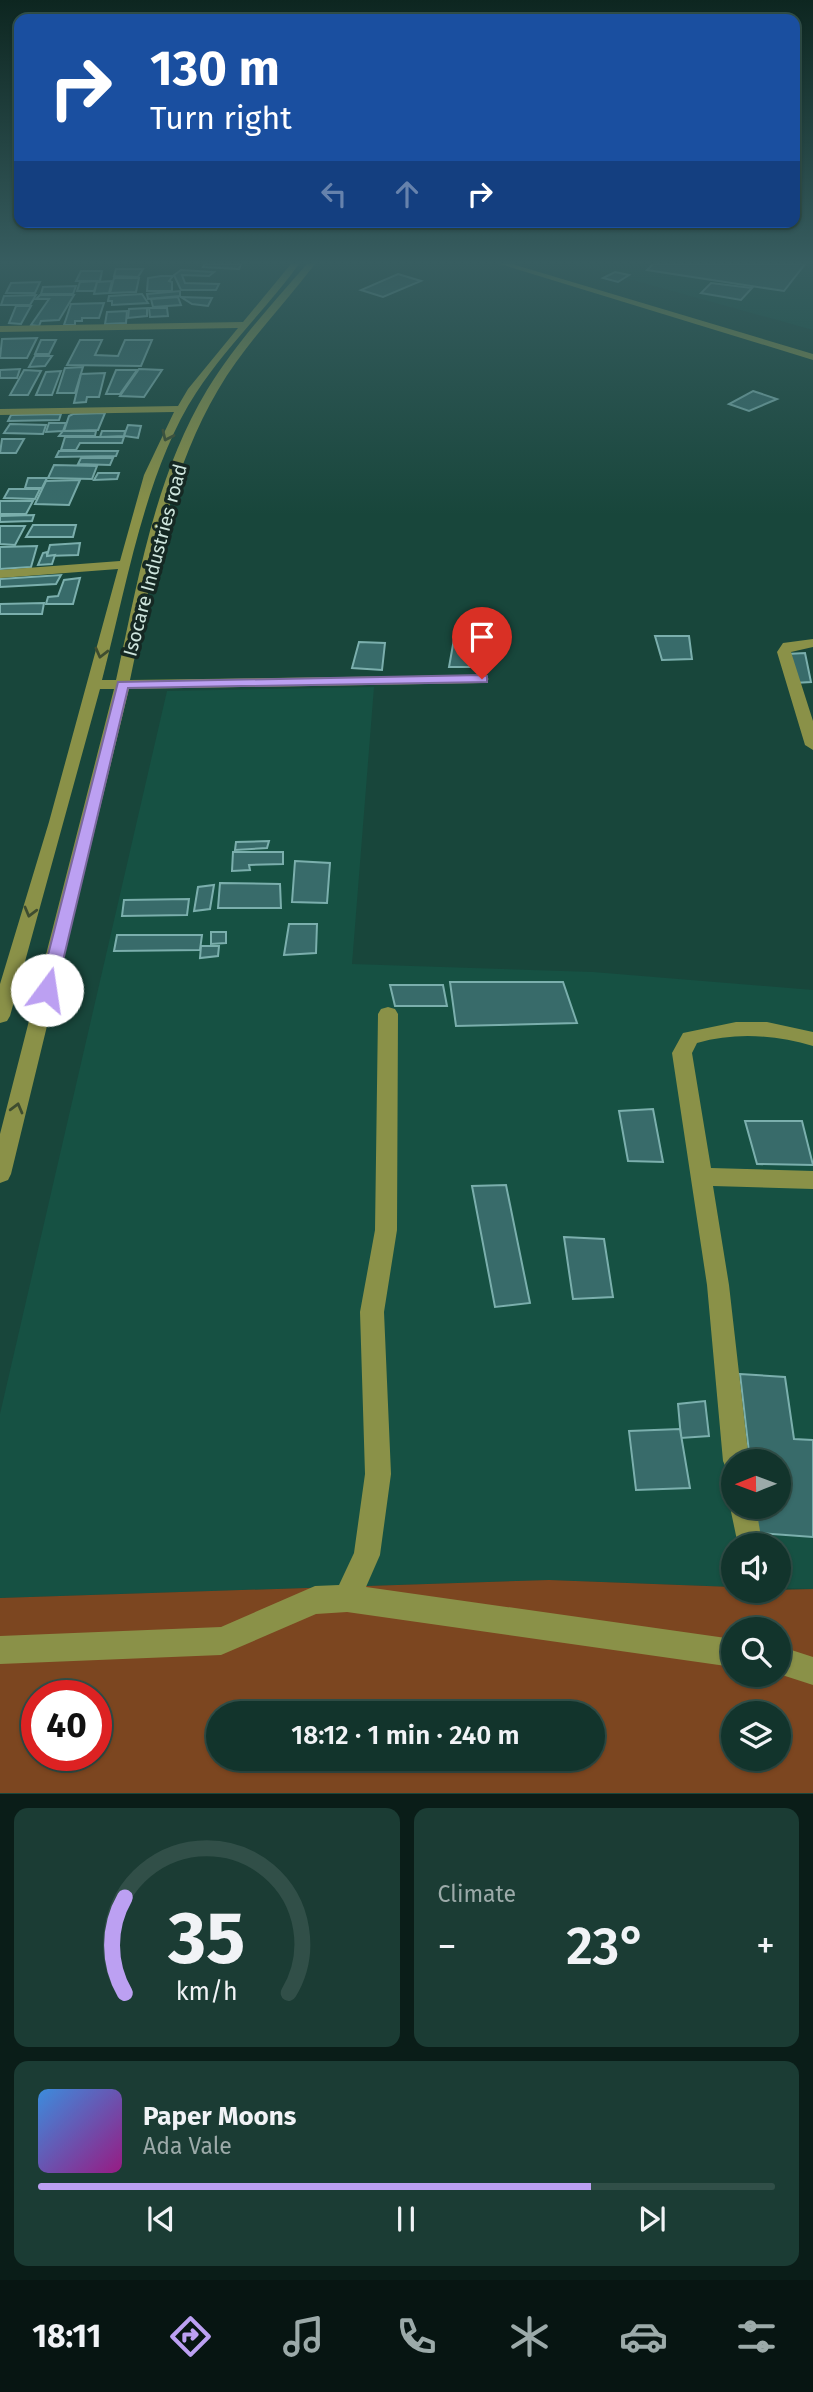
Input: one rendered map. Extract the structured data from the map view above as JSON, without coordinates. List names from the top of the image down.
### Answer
{
  "streets": {
    "street": ["Isocare Industries road"]
  },
  "north": "left",
  "page": {
    "turn": ["130 m", "Turn right"],
    "limit": "40",
    "trip": "18:12 · 1 min · 240 m",
    "tile": "Climate",
    "heat": ["−", "23°", "+"],
    "song": ["Paper Moons", "Ada Vale"],
    "tabs": "18:11",
    "gauge": ["35", "km/h"]
  }
}
